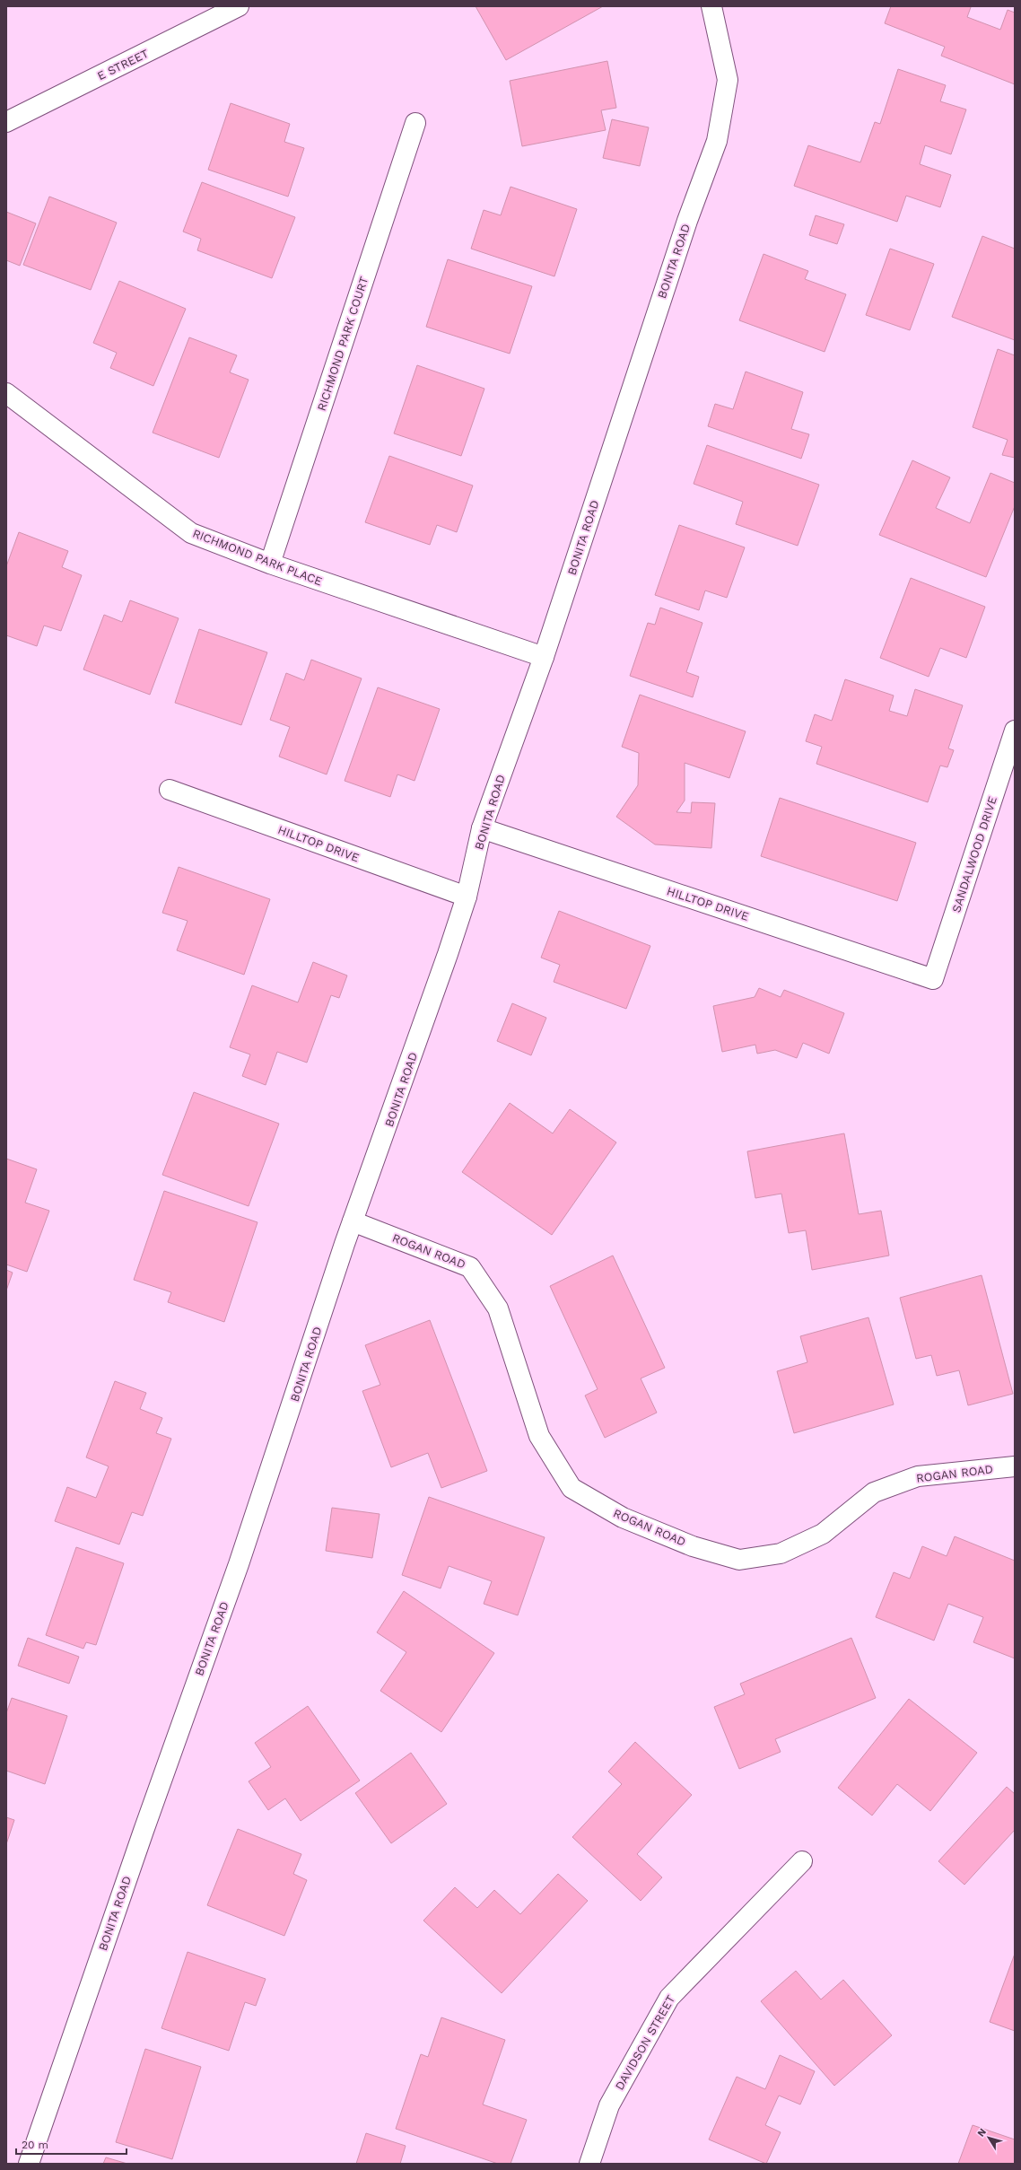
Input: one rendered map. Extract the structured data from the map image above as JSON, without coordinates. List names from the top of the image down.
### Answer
{
  "streets": {
    "street": [
      "E STREET",
      "BONITA ROAD",
      "RICHMOND PARK COURT",
      "RICHMOND PARK PLACE",
      "HILLTOP DRIVE",
      "SANDALWOOD DRIVE",
      "ROGAN ROAD",
      "DAVIDSON STREET"
    ]
  },
  "crossings": [
    ["BONITA ROAD", "RICHMOND PARK PLACE"],
    ["BONITA ROAD", "HILLTOP DRIVE"],
    ["BONITA ROAD", "ROGAN ROAD"],
    ["RICHMOND PARK COURT", "RICHMOND PARK PLACE"],
    ["HILLTOP DRIVE", "SANDALWOOD DRIVE"]
  ],
  "scale_bar": "20 m",
  "north": "top left"
}
